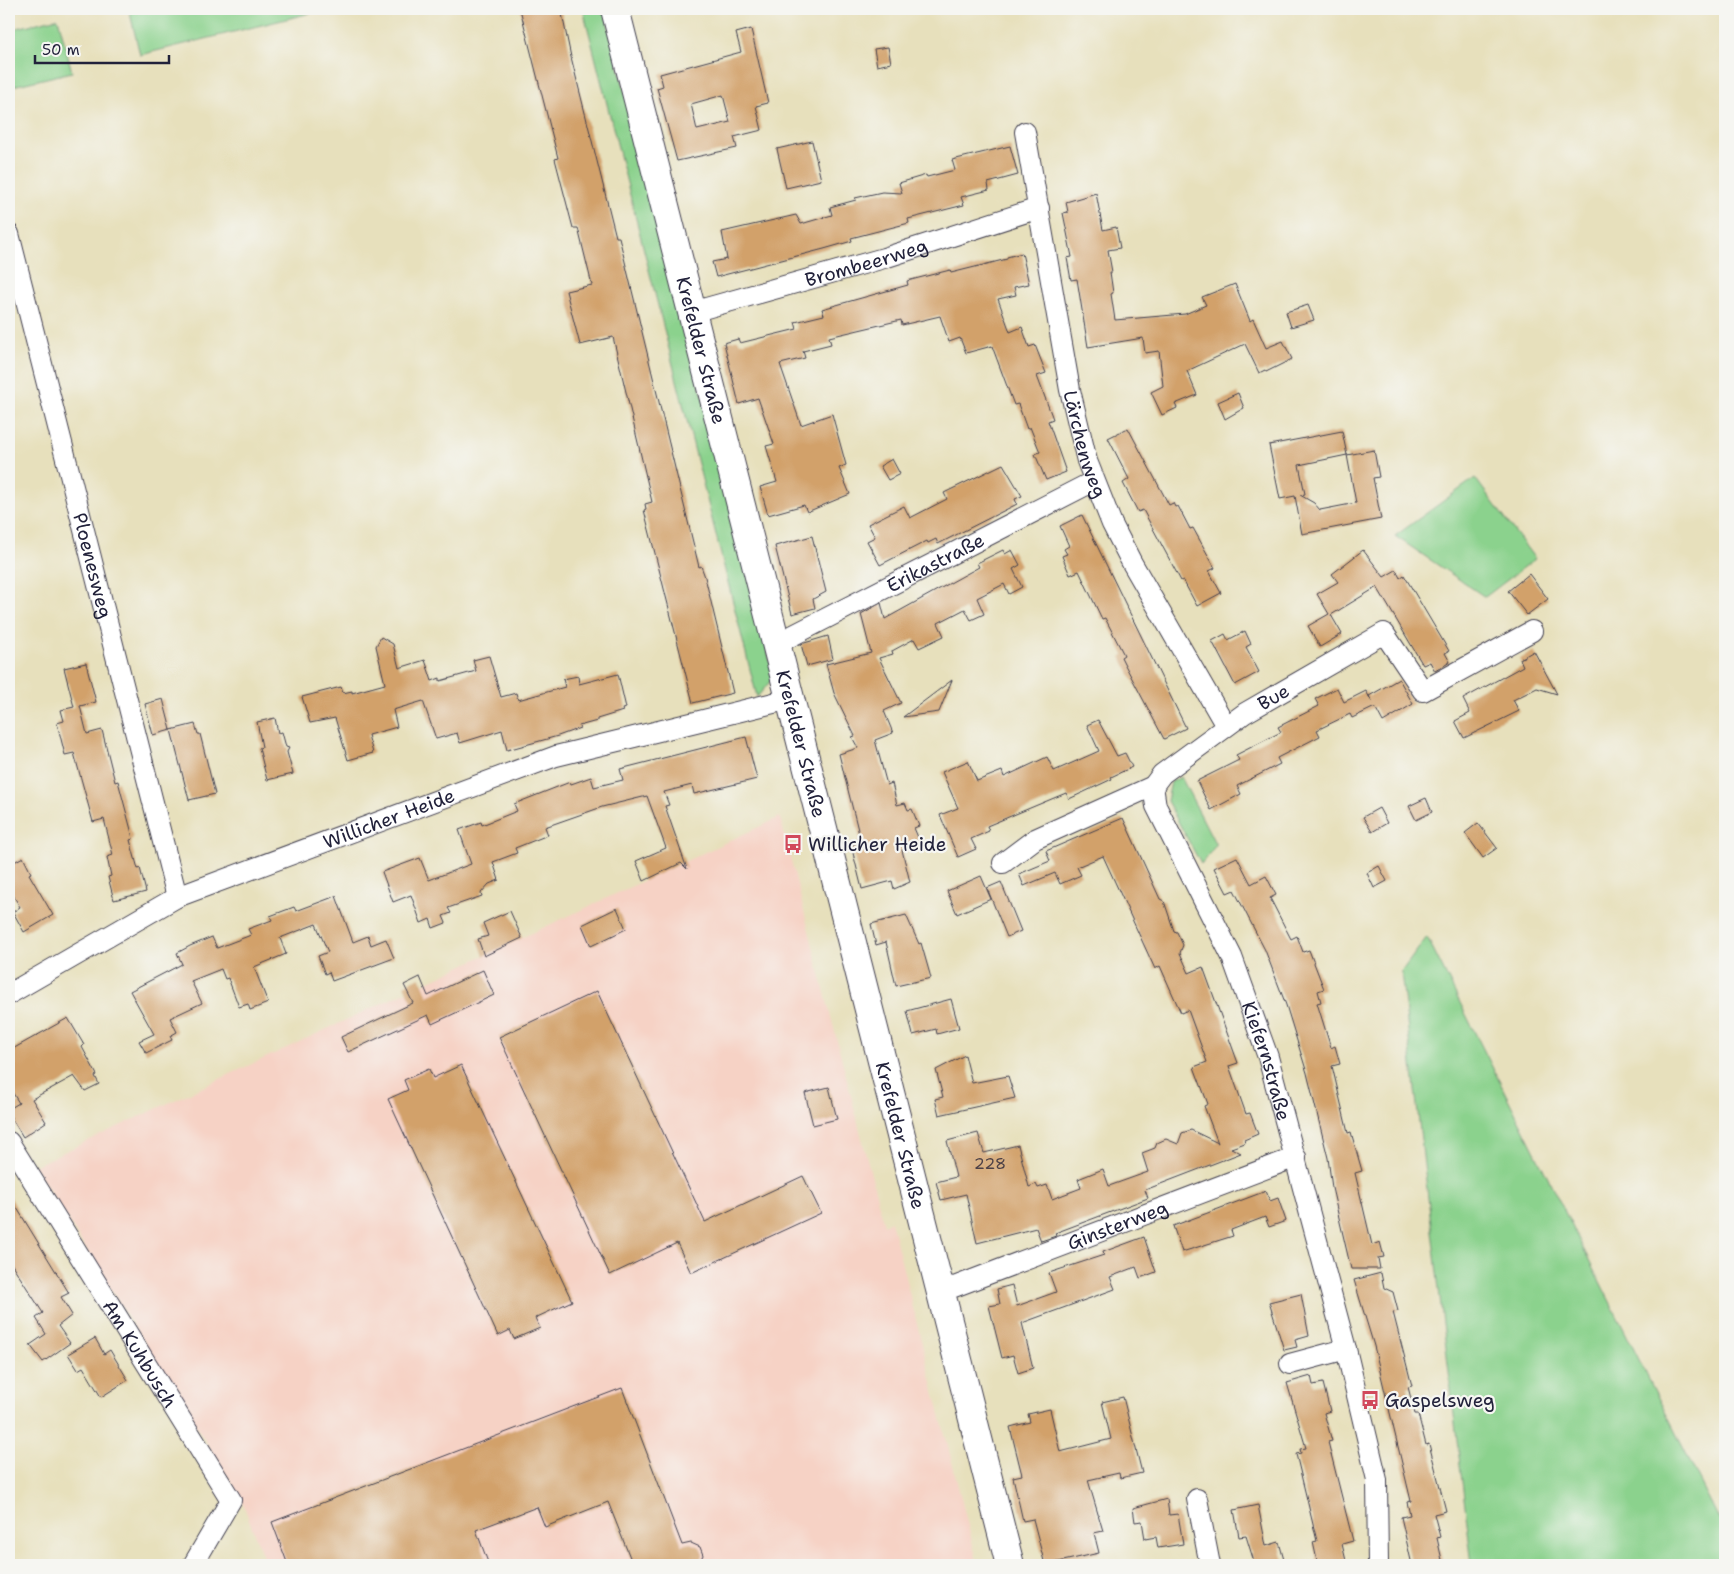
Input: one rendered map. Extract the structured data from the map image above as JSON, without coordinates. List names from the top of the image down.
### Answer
{
  "streets": {
    "main road": ["Krefelder Straße"],
    "street": [
      "Brombeerweg",
      "Lärchenweg",
      "Erikastraße",
      "Ploenesweg",
      "Bue",
      "Willicher Heide",
      "Kiefernstraße",
      "Ginsterweg",
      "Am Kuhbusch"
    ]
  },
  "crossings": [
    ["Brombeerweg", "Krefelder Straße"],
    ["Brombeerweg", "Lärchenweg"],
    ["Krefelder Straße", "Erikastraße"],
    ["Krefelder Straße", "Willicher Heide"],
    ["Krefelder Straße", "Ginsterweg"],
    ["Lärchenweg", "Erikastraße"],
    ["Lärchenweg", "Bue"],
    ["Ploenesweg", "Willicher Heide"],
    ["Bue", "Kiefernstraße"],
    ["Kiefernstraße", "Ginsterweg"]
  ],
  "places": {
    "bus stop": ["Willicher Heide", "Gaspelsweg"]
  },
  "house_numbers": ["228"],
  "scale_bar": "50 m"
}
